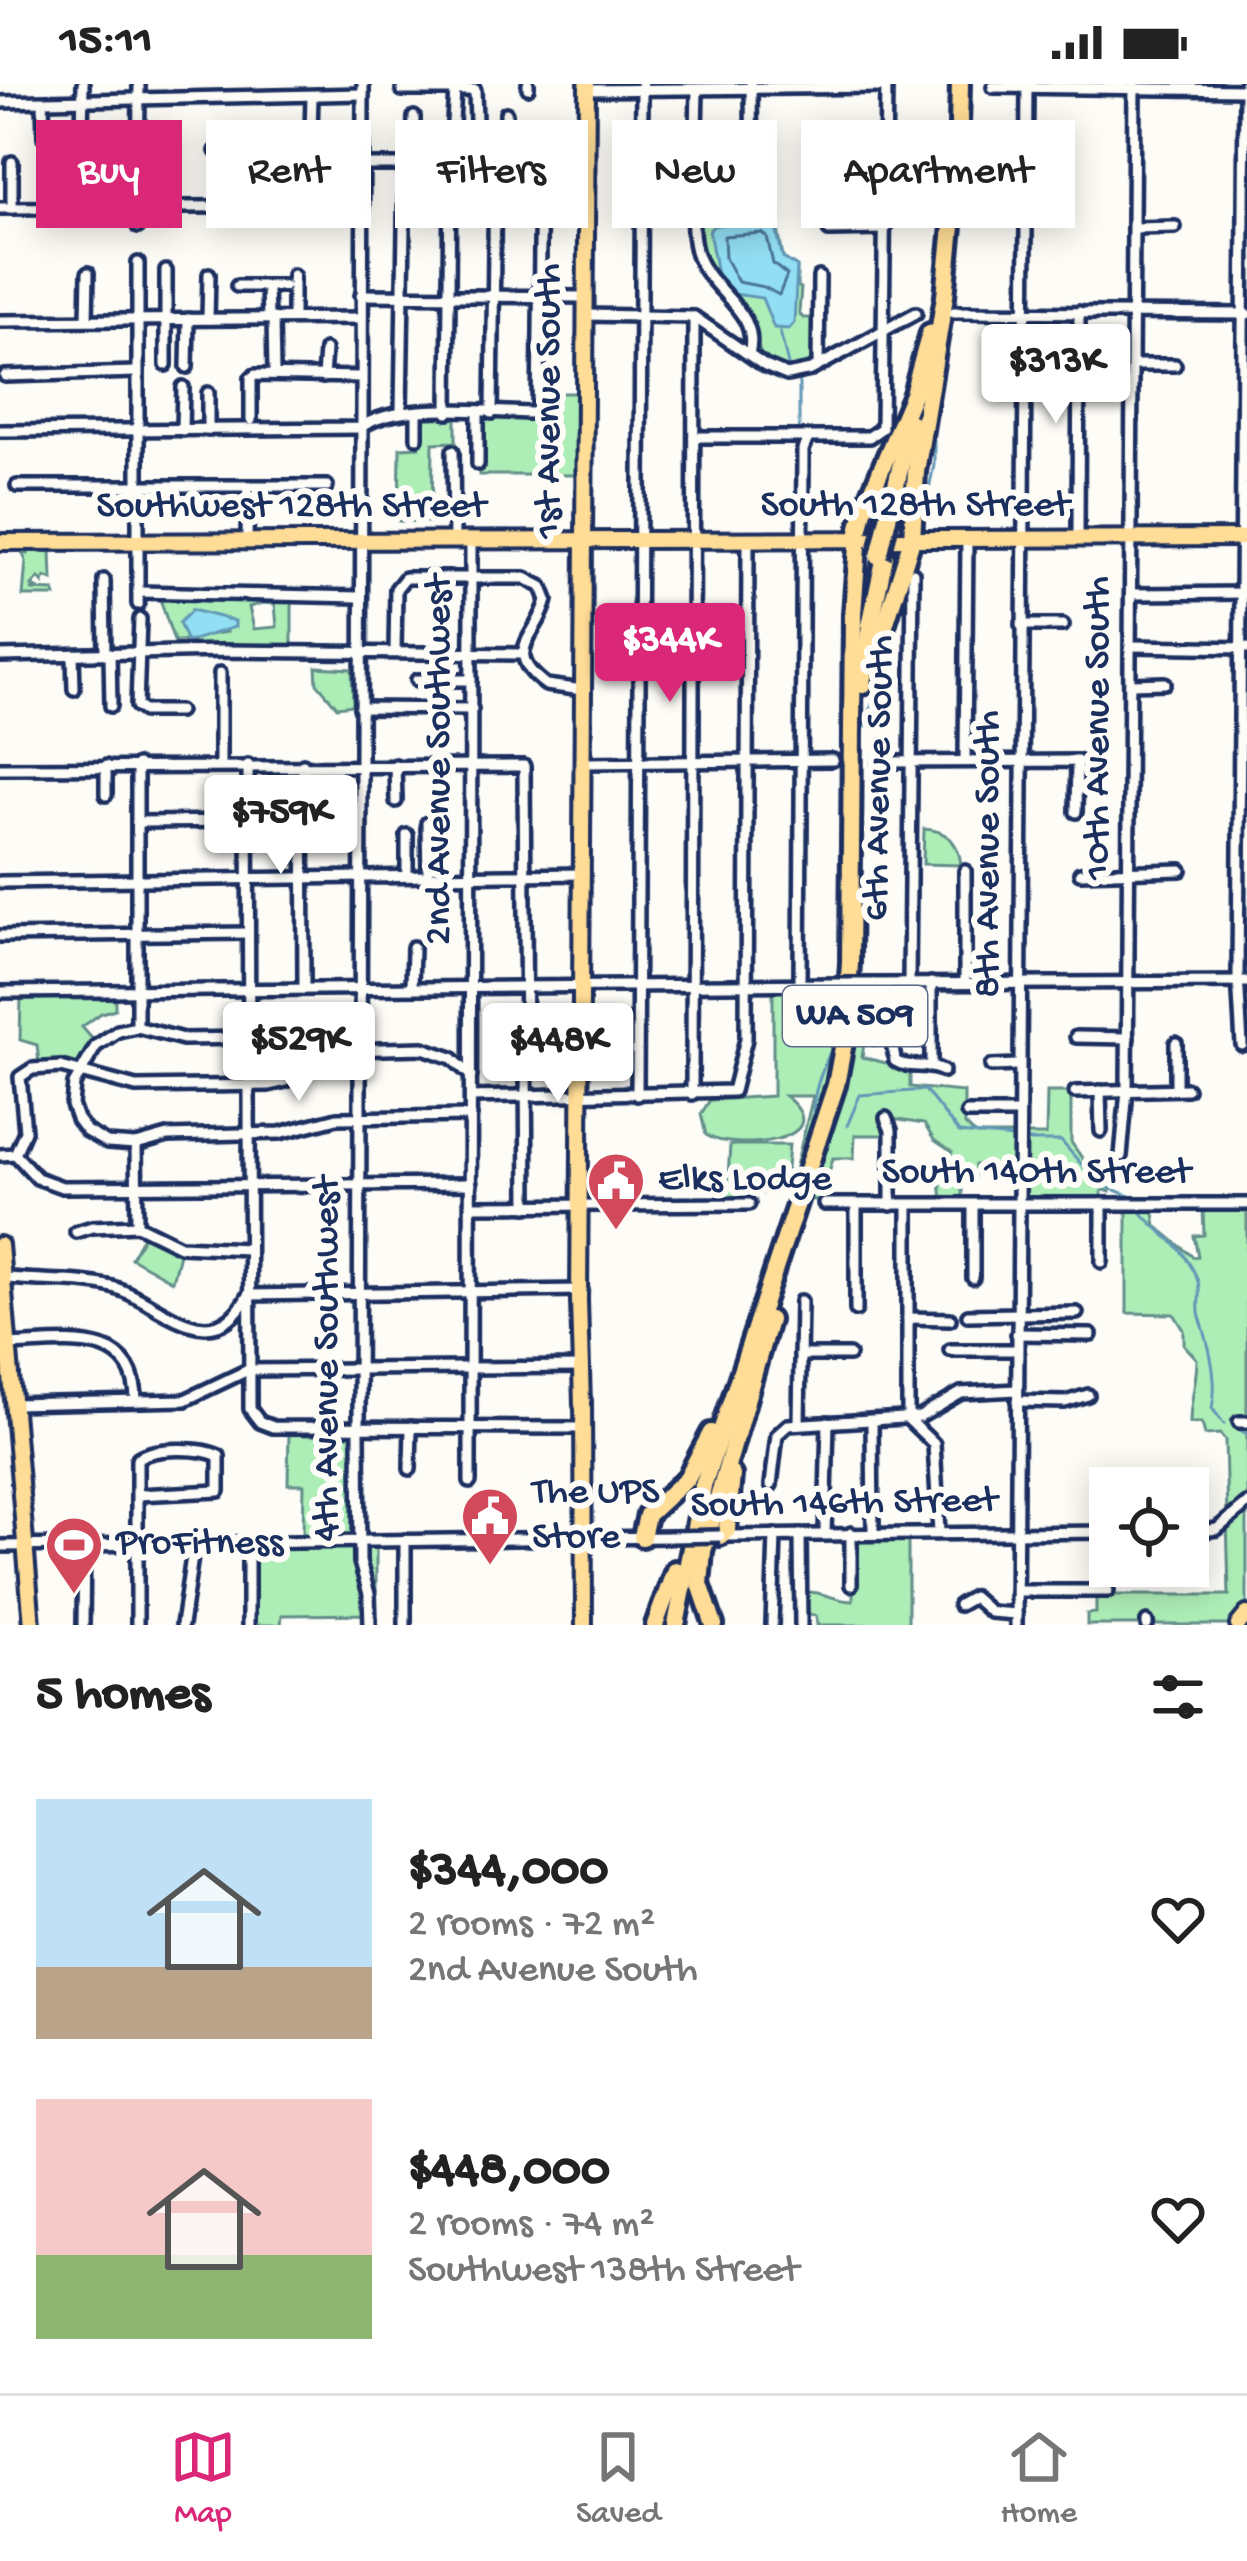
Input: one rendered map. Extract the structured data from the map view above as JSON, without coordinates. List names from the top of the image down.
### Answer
{
  "streets": {
    "highway": ["WA 509"],
    "main road": ["1st Avenue South", "South 128th Street", "Southwest 128th Street"],
    "street": [
      "10th Avenue South",
      "2nd Avenue Southwest",
      "6th Avenue South",
      "8th Avenue South",
      "South 140th Street",
      "4th Avenue Southwest",
      "South 146th Street"
    ]
  },
  "crossings": [
    ["1st Avenue South", "South 128th Street"],
    ["1st Avenue South", "Southwest 128th Street"],
    ["1st Avenue South", "South 146th Street"],
    ["South 128th Street", "Southwest 128th Street"],
    ["South 128th Street", "10th Avenue South"],
    ["South 128th Street", "8th Avenue South"],
    ["Southwest 128th Street", "2nd Avenue Southwest"],
    ["Southwest 128th Street", "4th Avenue Southwest"],
    ["8th Avenue South", "South 140th Street"],
    ["8th Avenue South", "South 146th Street"],
    ["4th Avenue Southwest", "South 146th Street"]
  ],
  "places": {
    "public building": ["Elks Lodge", "The UPS Store"],
    "sports": ["ProFitness"]
  },
  "page": {
    "status": "15:11",
    "chip": [
      "Buy",
      "Rent",
      "Filters",
      "New",
      "Apartment"
    ],
    "price": [
      "$313K",
      "$344K",
      "$759K",
      "$529K",
      "$448K"
    ],
    "heading": "5 homes",
    "list": [
      {
        "name": "$344,000",
        "note": "2 rooms · 72 m² · 2nd Avenue South"
      },
      {
        "name": "$448,000",
        "note": "2 rooms · 74 m² · Southwest 138th Street"
      }
    ],
    "tabs": ["Map", "Saved", "Home"]
  }
}
